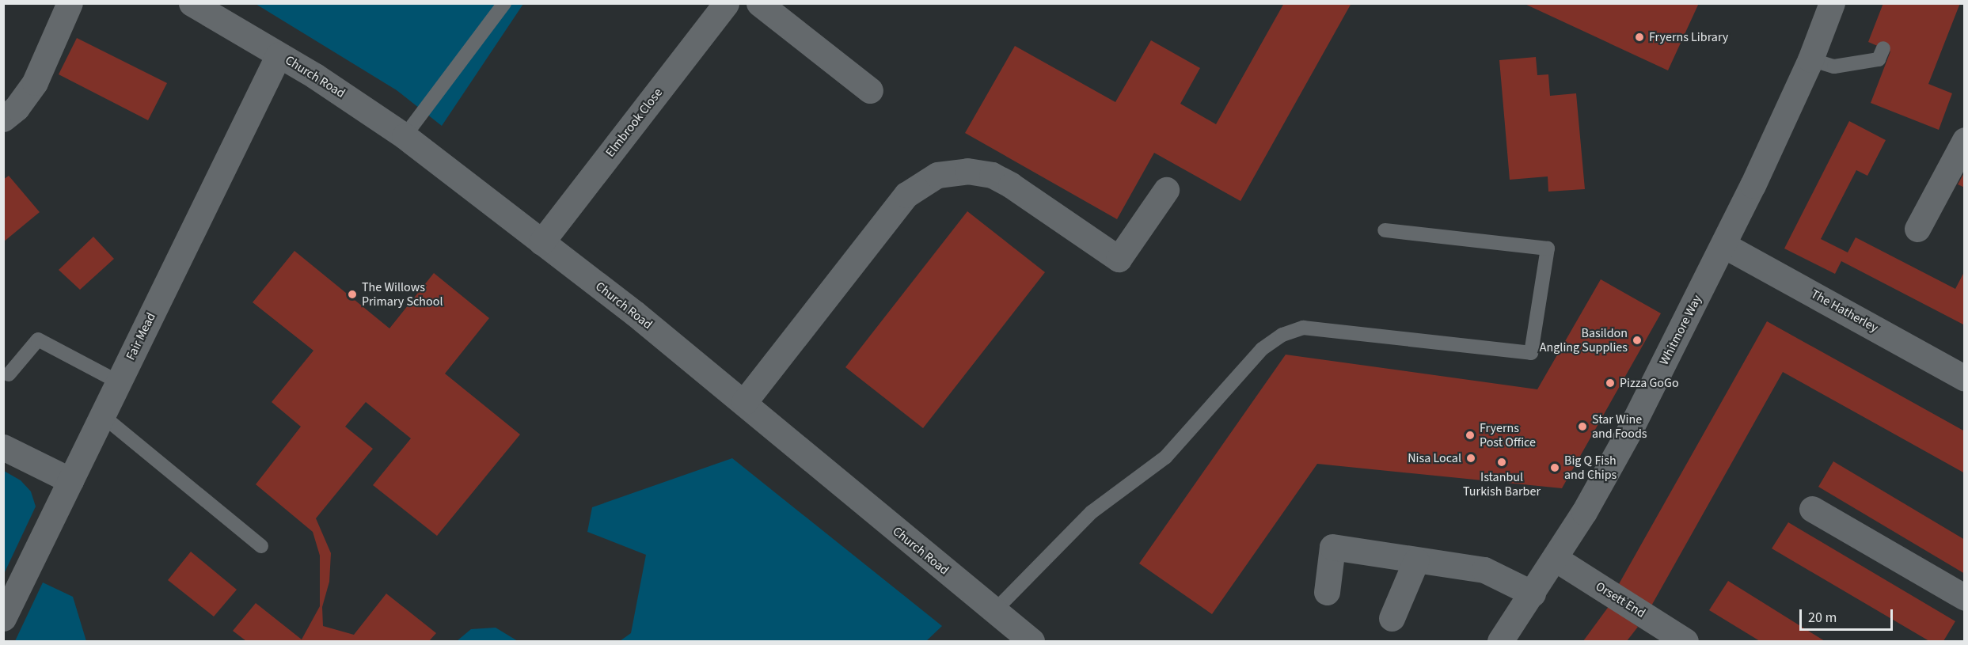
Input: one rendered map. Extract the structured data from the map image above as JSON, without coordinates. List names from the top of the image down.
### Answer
{
  "streets": {
    "street": [
      "Church Road",
      "Elmbrook Close",
      "The Hatherley",
      "Whitmore Way",
      "Fair Mead",
      "Orsett End"
    ]
  },
  "crossings": [
    ["Church Road", "Elmbrook Close"],
    ["Church Road", "Fair Mead"],
    ["The Hatherley", "Whitmore Way"],
    ["Whitmore Way", "Orsett End"]
  ],
  "places": [
    "Fryerns Library",
    "The Willows Primary School",
    "Basildon Angling Supplies",
    "Pizza GoGo",
    "Star Wine and Foods",
    "Fryerns Post Office",
    "Nisa Local",
    "Istanbul Turkish Barber",
    "Big Q Fish and Chips"
  ],
  "scale_bar": "20 m"
}
